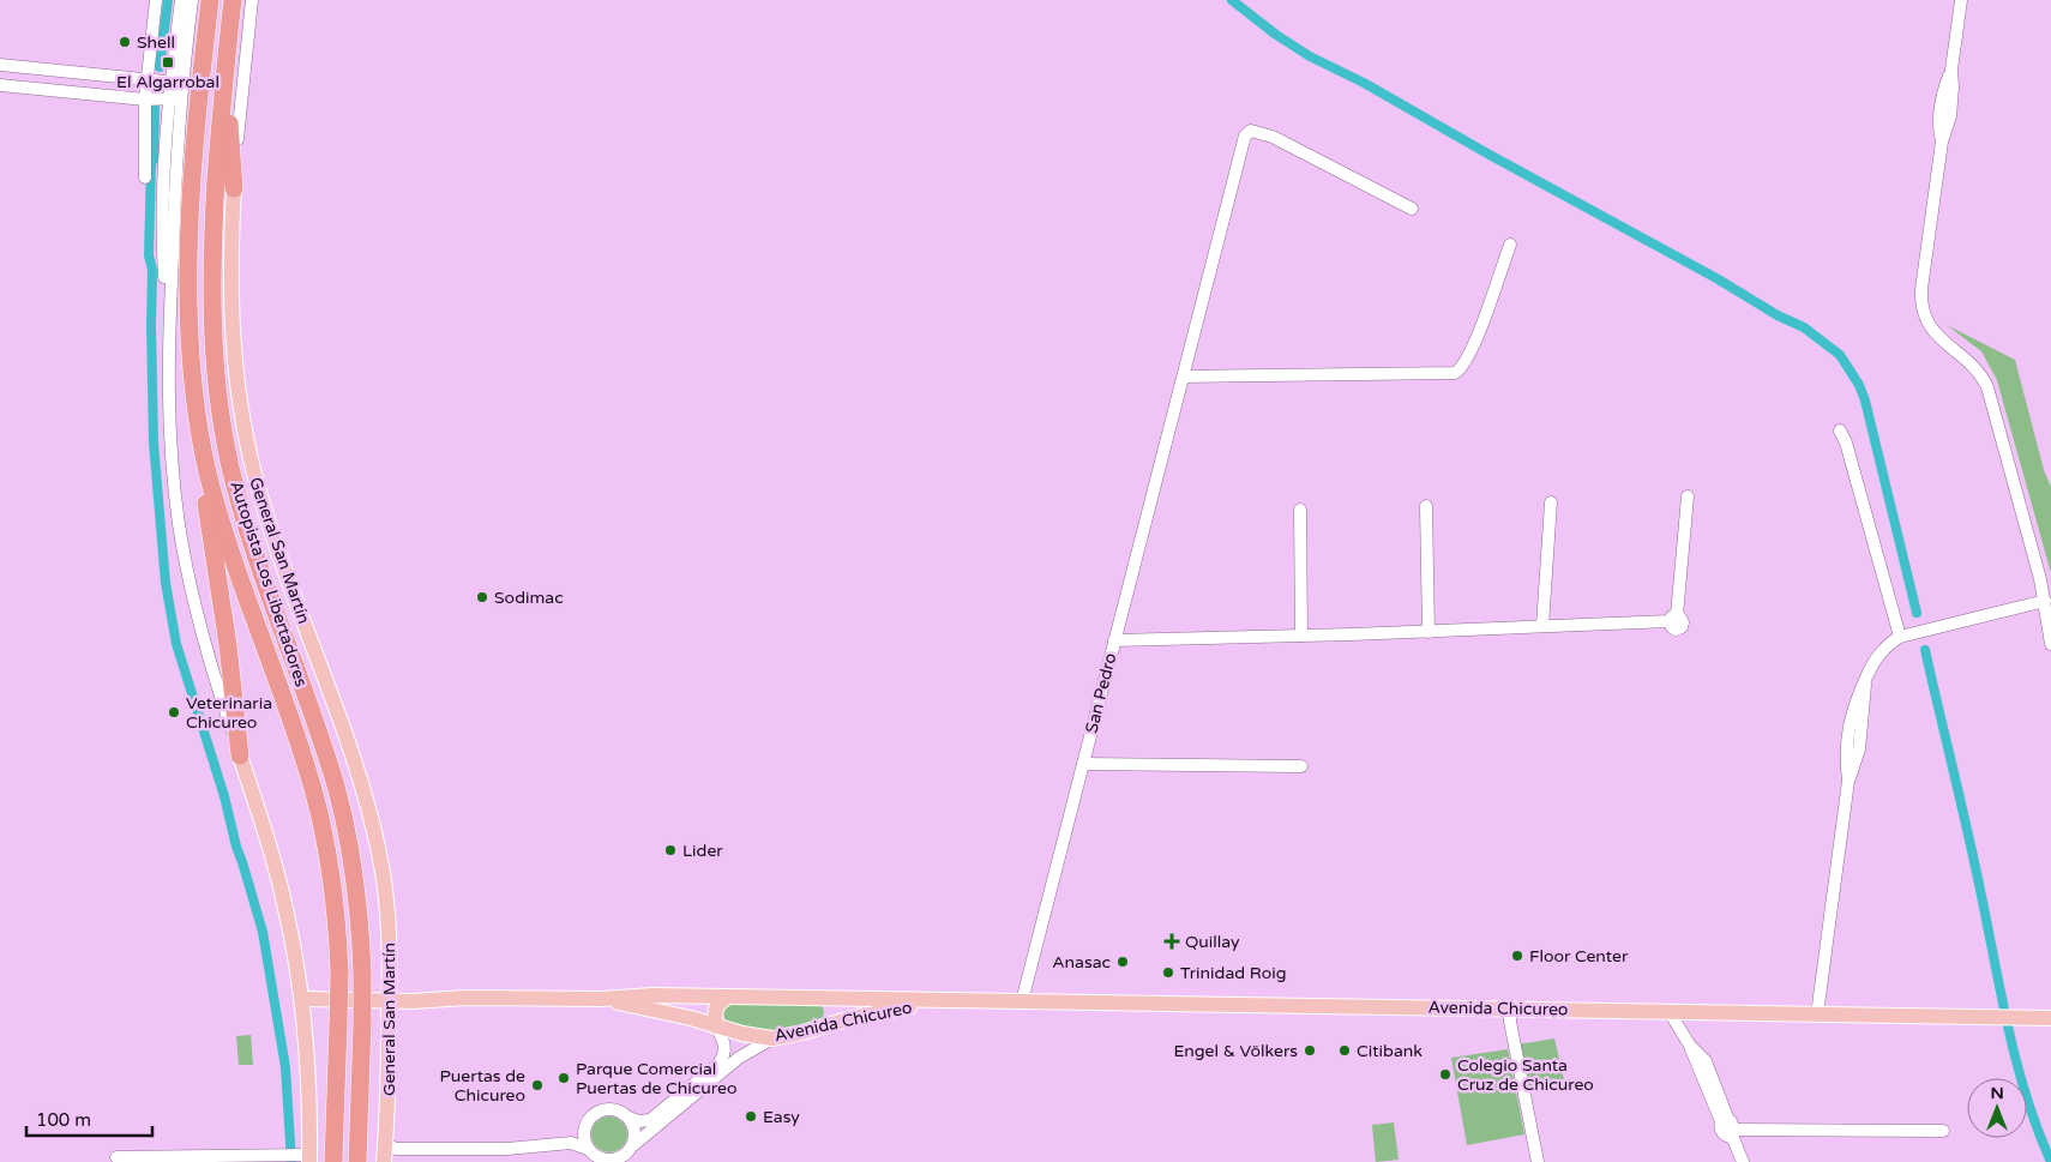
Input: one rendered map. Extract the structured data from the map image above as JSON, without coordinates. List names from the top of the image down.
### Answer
{
  "streets": {
    "highway": ["Autopista Los Libertadores"],
    "main road": ["General San Martín", "Avenida Chicureo"],
    "street": ["San Pedro"]
  },
  "crossings": [
    ["General San Martín", "Avenida Chicureo"],
    ["San Pedro", "Avenida Chicureo"]
  ],
  "places": {
    "other": [
      "Shell",
      "Sodimac",
      "Veterinaria Chicureo",
      "Lider",
      "Floor Center",
      "Anasac",
      "Trinidad Roig",
      "Engel & Völkers",
      "Citibank",
      "Colegio Santa Cruz de Chicureo",
      "Parque Comercial Puertas de Chicureo",
      "Puertas de Chicureo",
      "Easy"
    ],
    "transit": ["El Algarrobal"],
    "health": ["Quillay"]
  },
  "scale_bar": "100 m",
  "north": "top"
}
